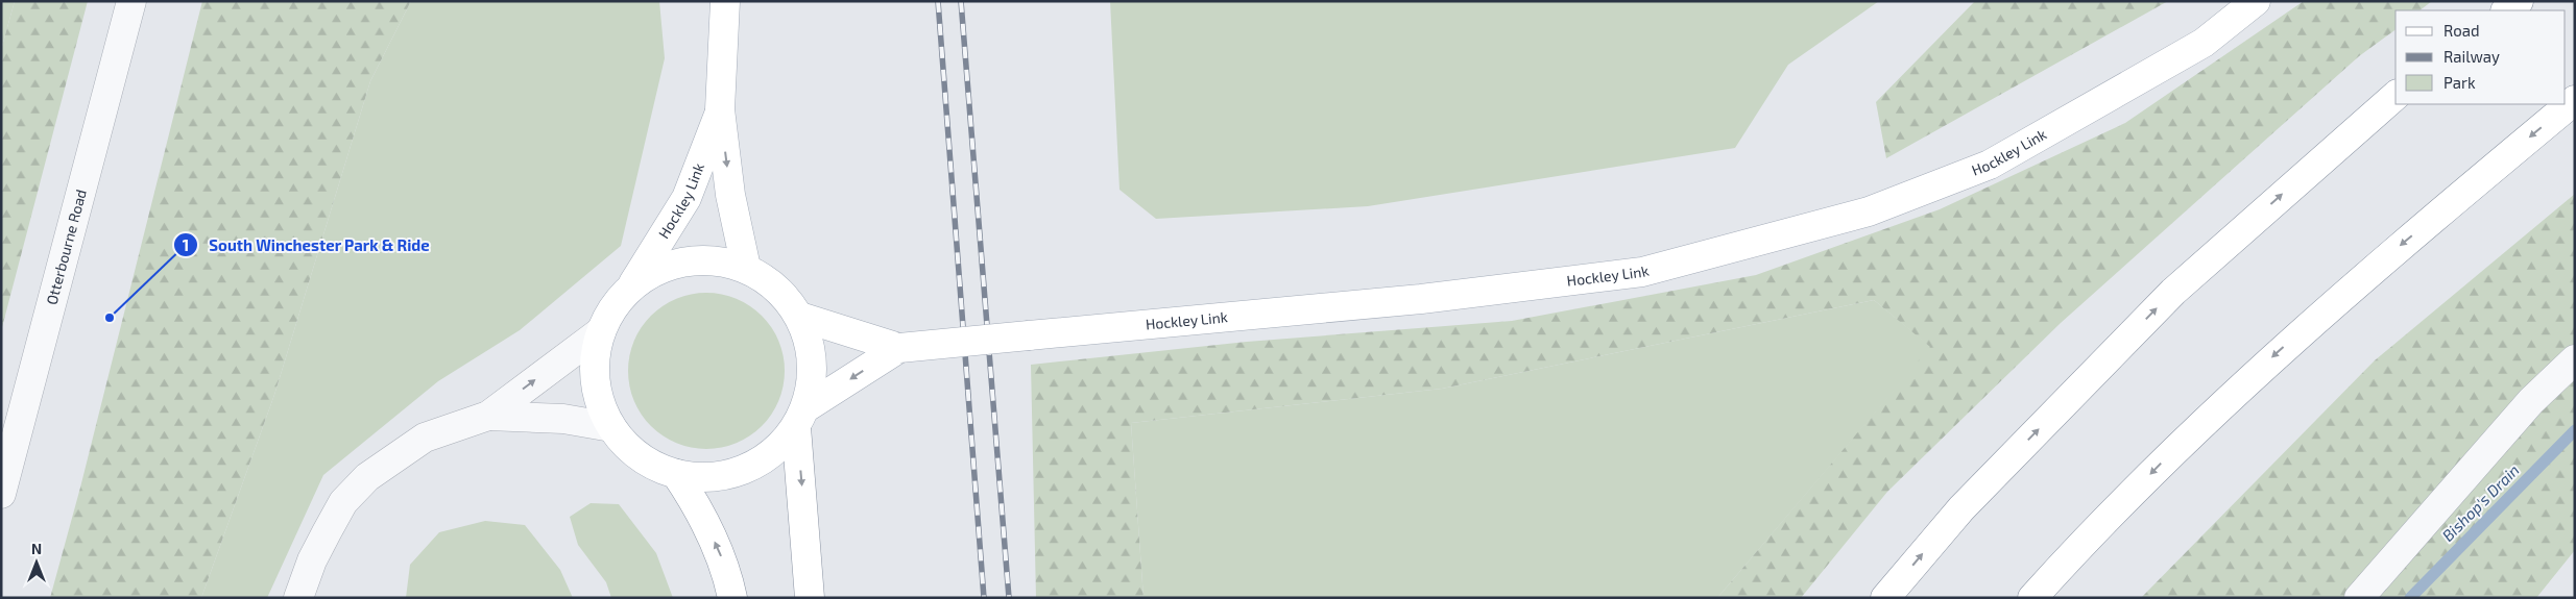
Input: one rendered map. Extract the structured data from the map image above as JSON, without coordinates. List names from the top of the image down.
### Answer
{
  "streets": {
    "main road": ["Hockley Link"],
    "street": ["Otterbourne Road"]
  },
  "water": ["Bishop's Drain"],
  "places": ["South Winchester Park & Ride"],
  "legend": ["Road", "Railway", "Park"],
  "north": "top"
}
